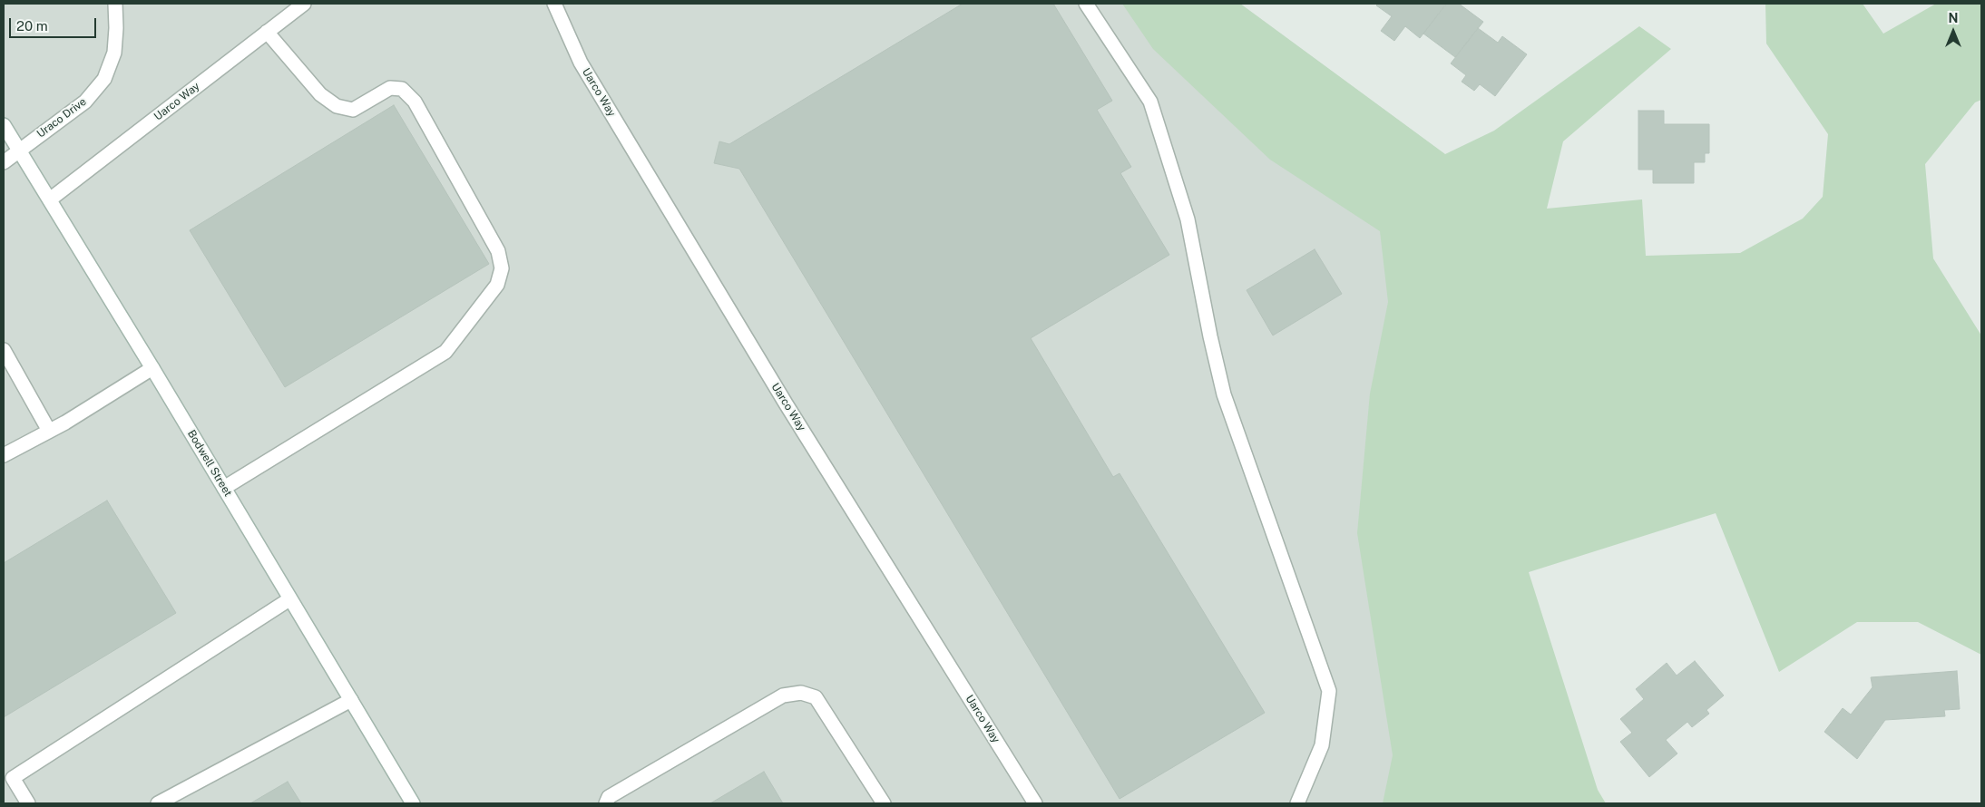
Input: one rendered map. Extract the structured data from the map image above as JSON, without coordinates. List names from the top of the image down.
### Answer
{
  "streets": {
    "street": ["Uarco Way", "Uraco Drive", "Bodwell Street"]
  },
  "crossings": [
    ["Uarco Way", "Bodwell Street"],
    ["Uraco Drive", "Bodwell Street"]
  ],
  "scale_bar": "20 m",
  "north": "top"
}
